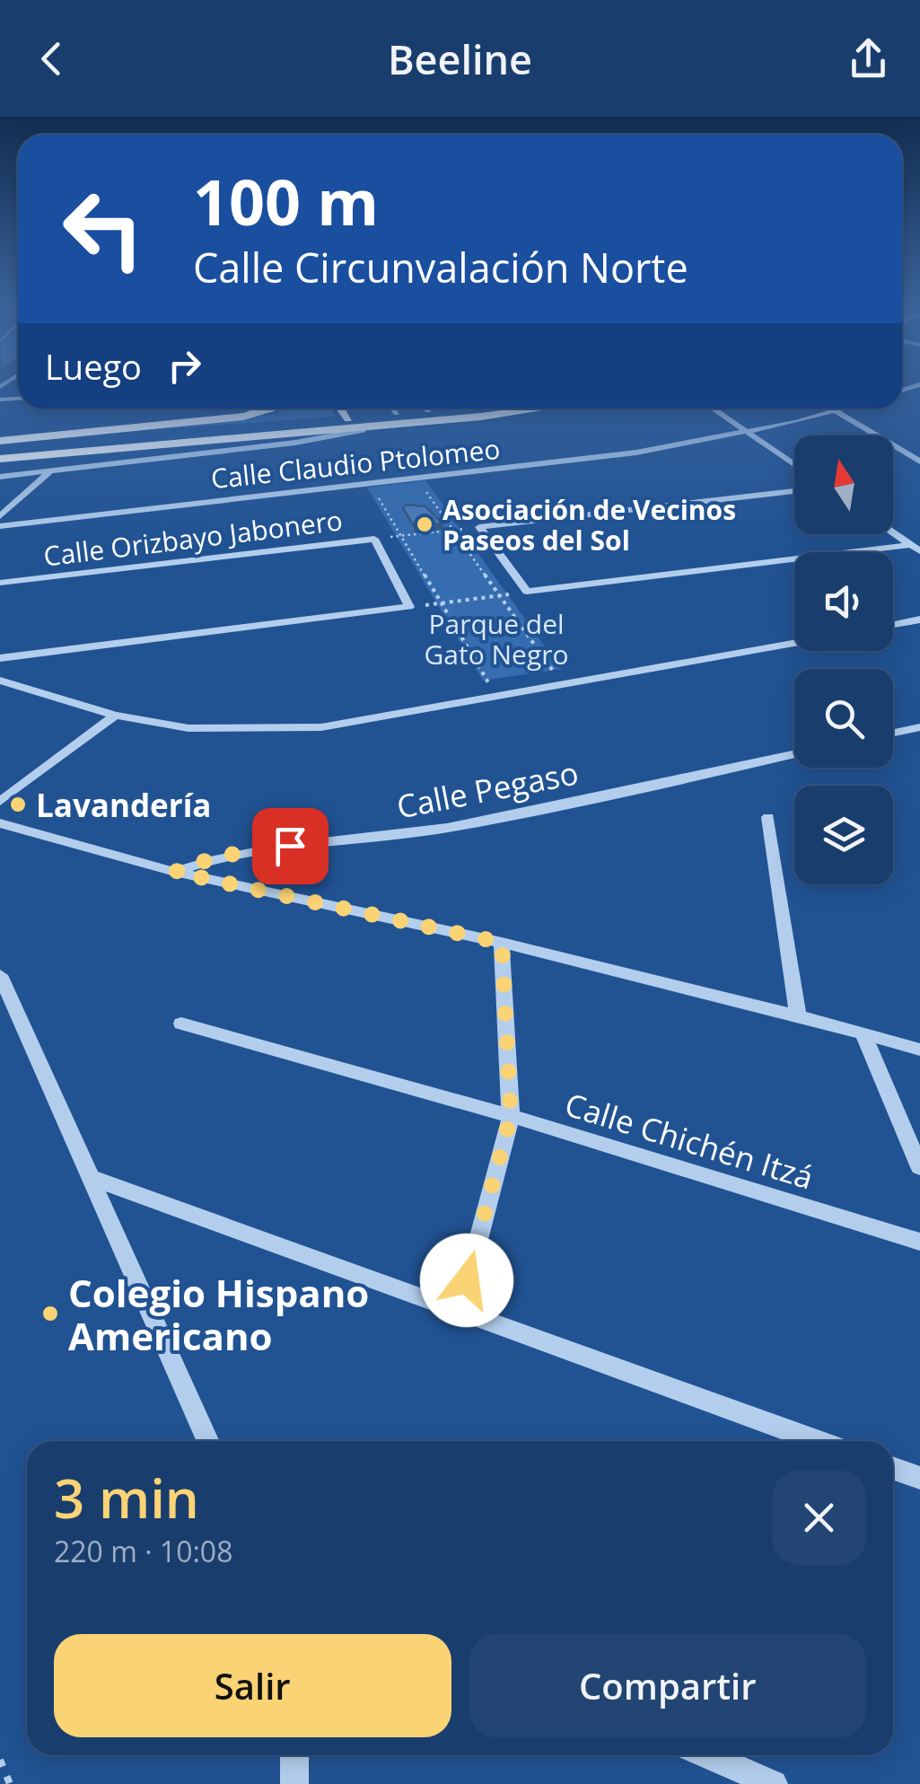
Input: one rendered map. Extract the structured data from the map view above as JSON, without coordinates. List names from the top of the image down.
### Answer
{
  "streets": {
    "street": [
      "Calle Claudio Ptolomeo",
      "Calle Orizbayo Jabonero",
      "Calle Pegaso",
      "Calle Chichén Itzá"
    ]
  },
  "parks": ["Parque del Gato Negro"],
  "places": ["Asociación de Vecinos Paseos del Sol", "Lavandería", "Colegio Hispano Americano"],
  "north": "top",
  "page": {
    "header": "Beeline",
    "turn": ["100 m", "Calle Circunvalación Norte"],
    "then": "Luego",
    "heading": ["3 min", "220 m · 10:08"],
    "buttons": ["Salir", "Compartir"]
  }
}
